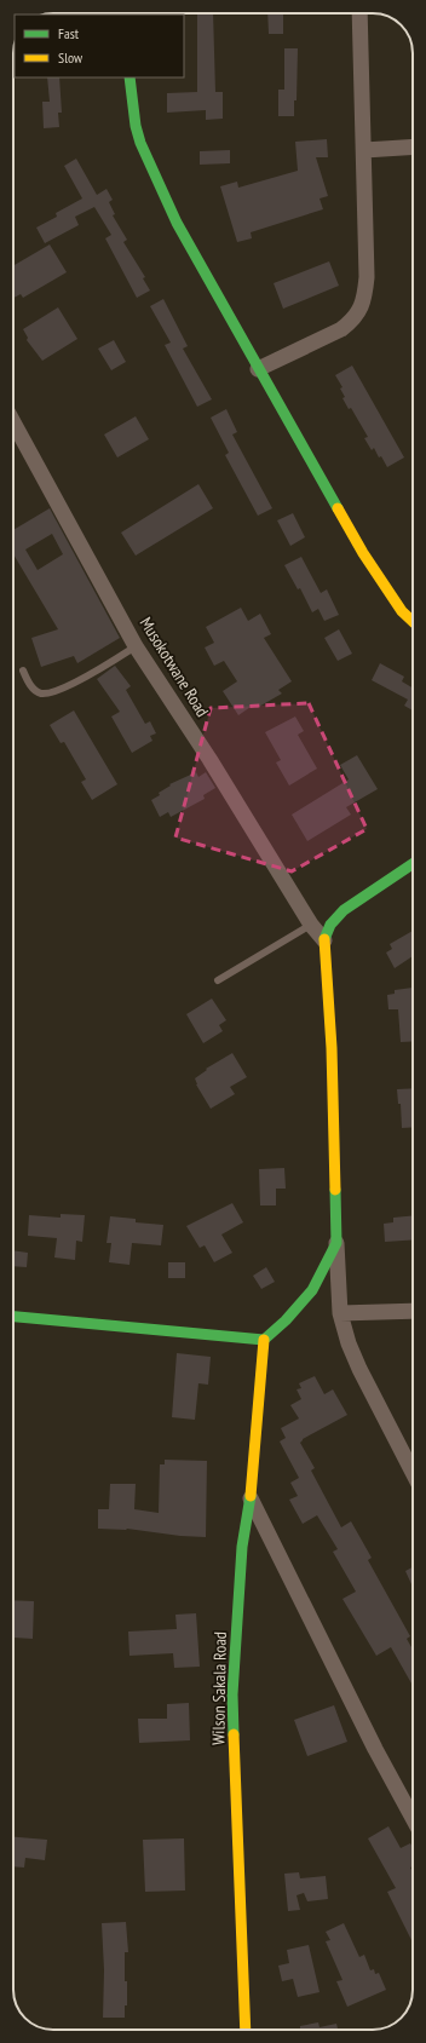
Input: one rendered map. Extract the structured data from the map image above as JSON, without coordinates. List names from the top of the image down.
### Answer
{
  "streets": {
    "street": ["Musokotwane Road", "Wilson Sakala Road"]
  },
  "legend": ["Fast", "Slow"]
}
